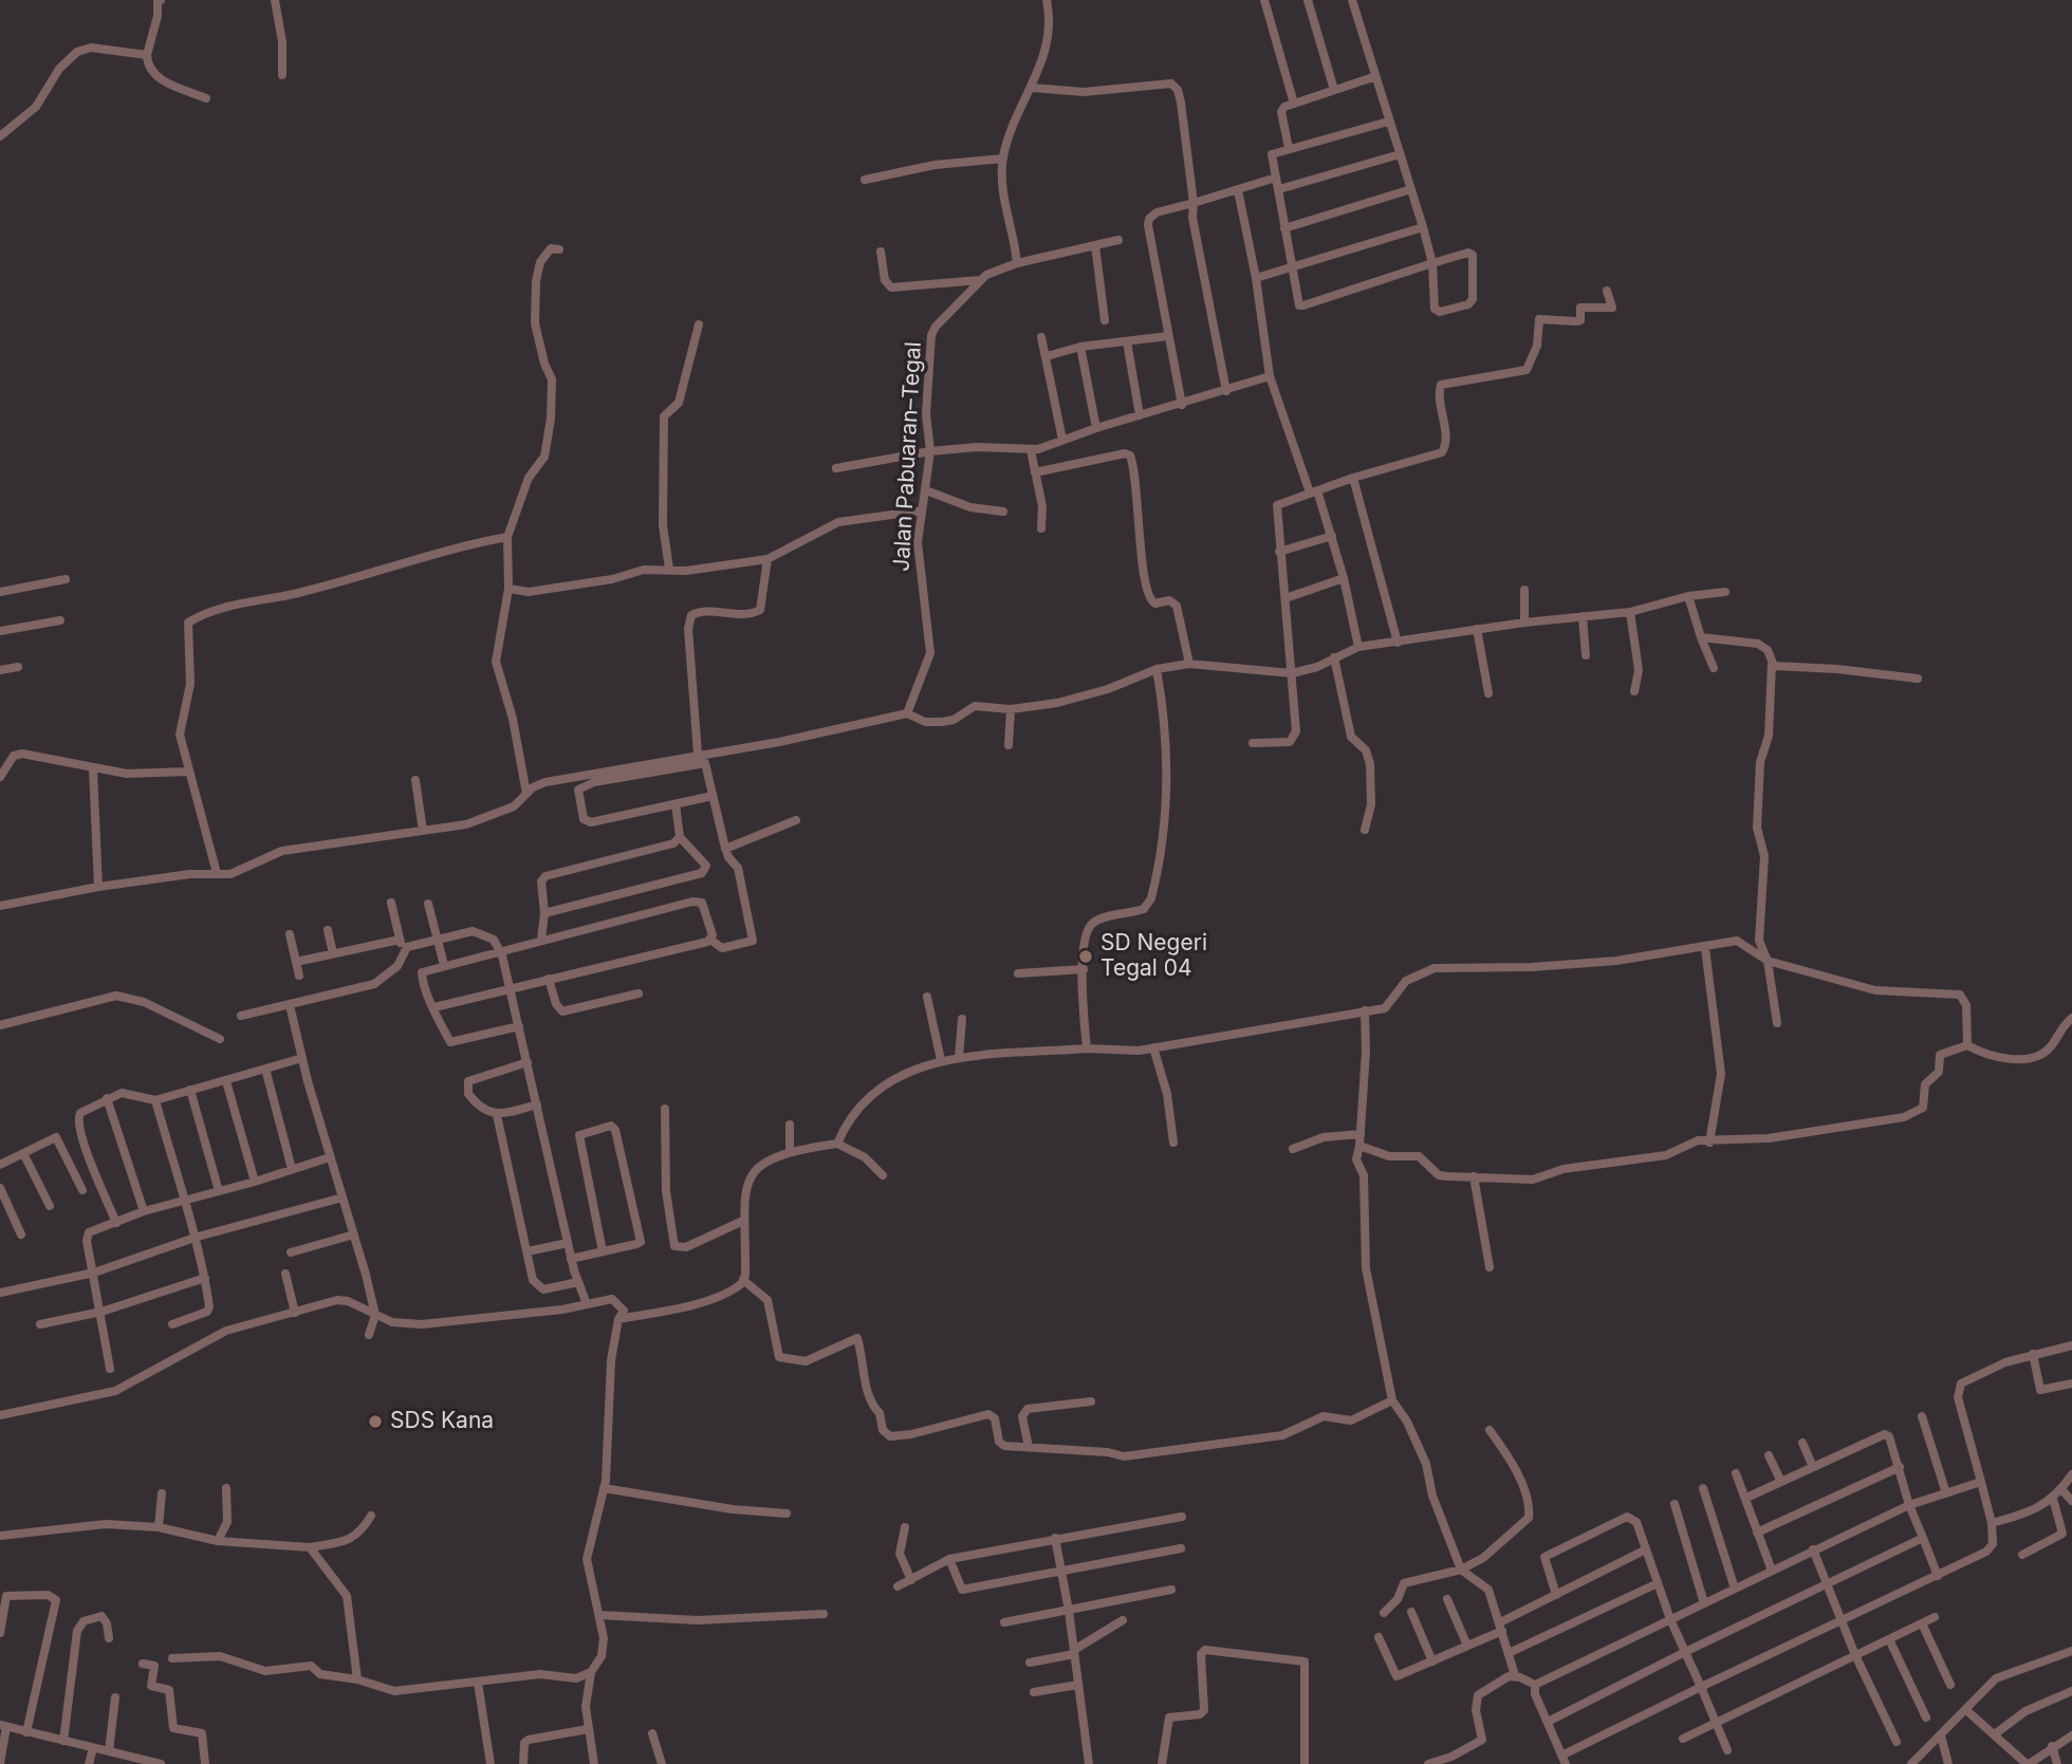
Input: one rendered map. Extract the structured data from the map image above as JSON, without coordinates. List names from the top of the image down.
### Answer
{
  "streets": {
    "street": ["Jalan Pabuaran–Tegal"]
  },
  "places": ["SD Negeri Tegal 04", "SDS Kana"]
}
